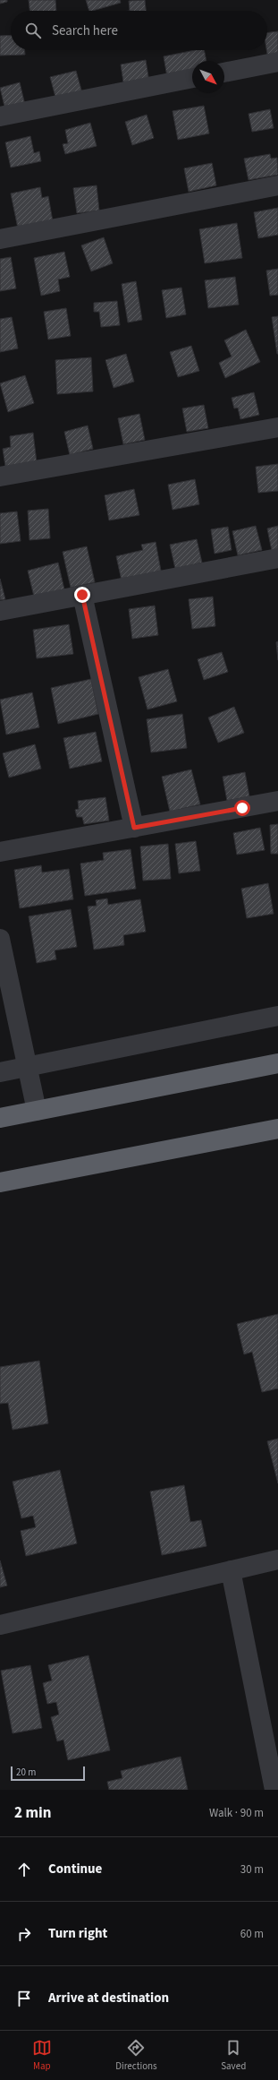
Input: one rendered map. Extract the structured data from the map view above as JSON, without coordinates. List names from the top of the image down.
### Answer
{
  "scale_bar": "20 m",
  "north": "bottom right",
  "page": {
    "search": "Search here",
    "scale": "20 m",
    "heading": ["2 min", "Walk · 90 m"],
    "list": [
      ["Continue", "30 m"],
      ["Turn right", "60 m"],
      "Arrive at destination"
    ],
    "nav": ["Map", "Directions", "Saved"]
  }
}
